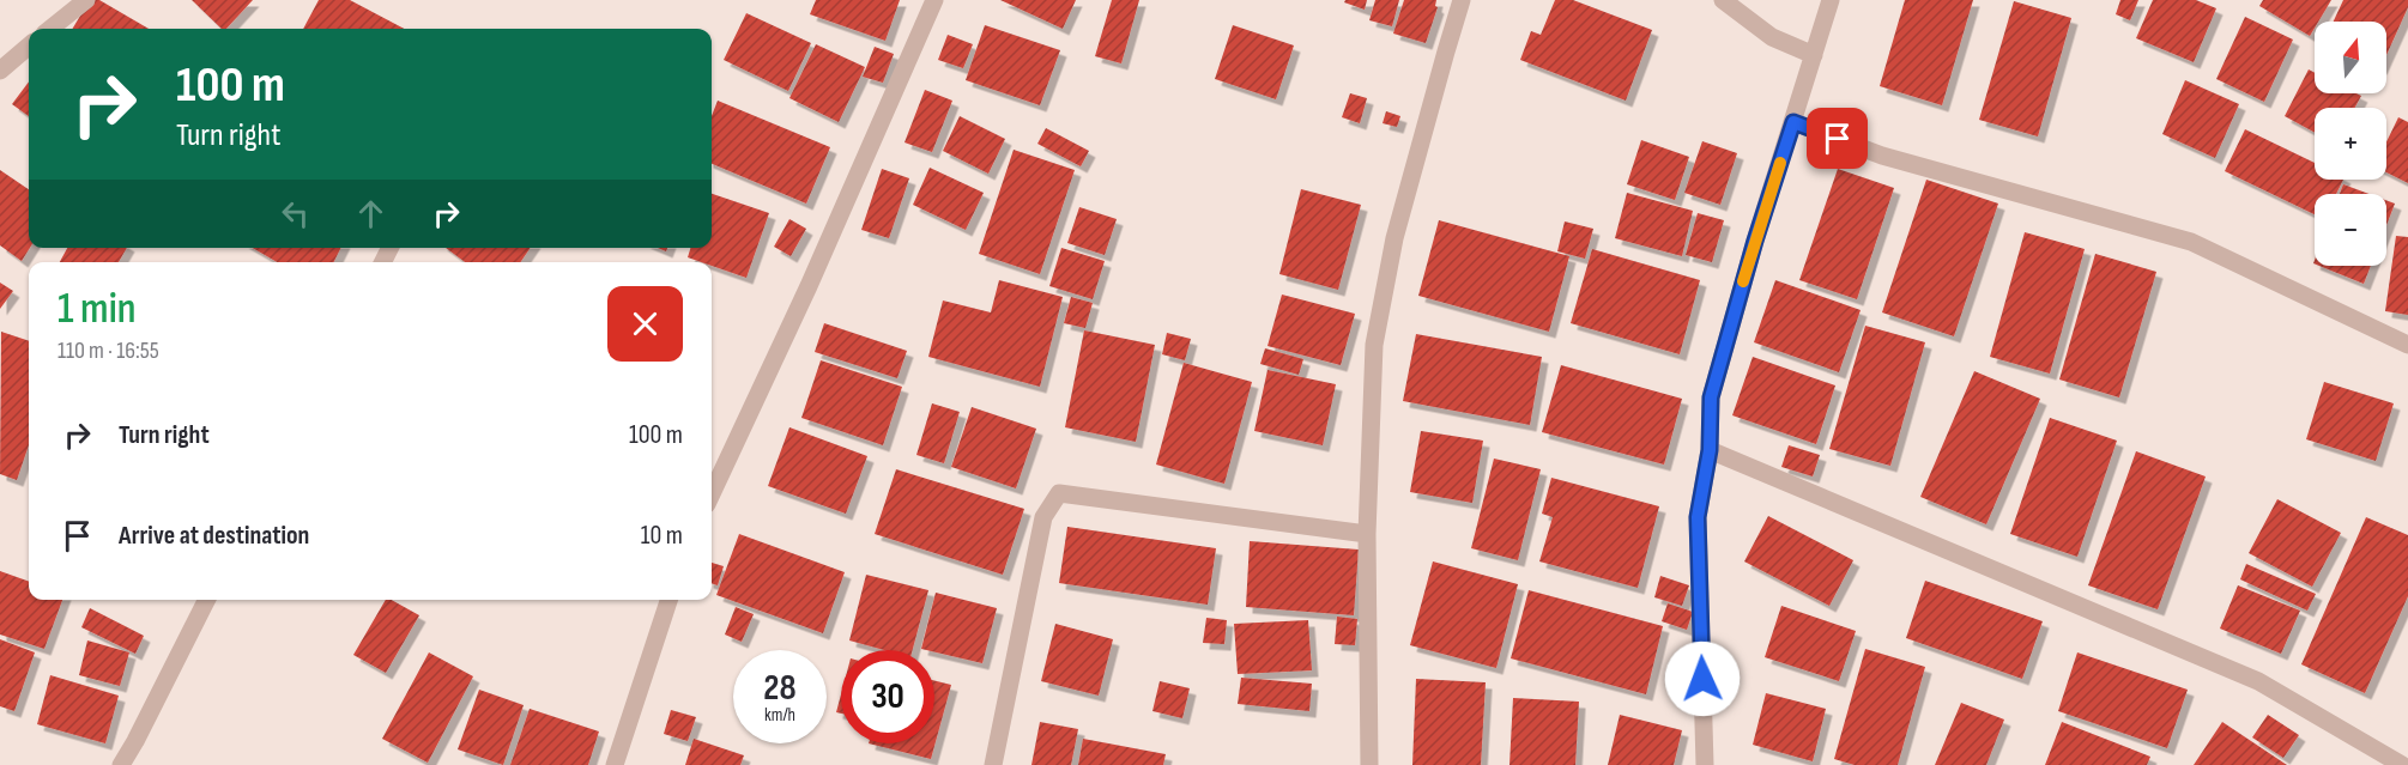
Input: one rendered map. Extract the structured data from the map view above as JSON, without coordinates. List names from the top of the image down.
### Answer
{
  "north": "top",
  "page": {
    "map_buttons": ["+", "−"],
    "turn": ["100 m", "Turn right"],
    "heading": ["1 min", "110 m · 16:55"],
    "list": [
      {
        "name": "Turn right",
        "value": "100 m"
      },
      {
        "name": "Arrive at destination",
        "value": "10 m"
      }
    ],
    "speed": "28 km/h",
    "limit": "30"
  }
}
